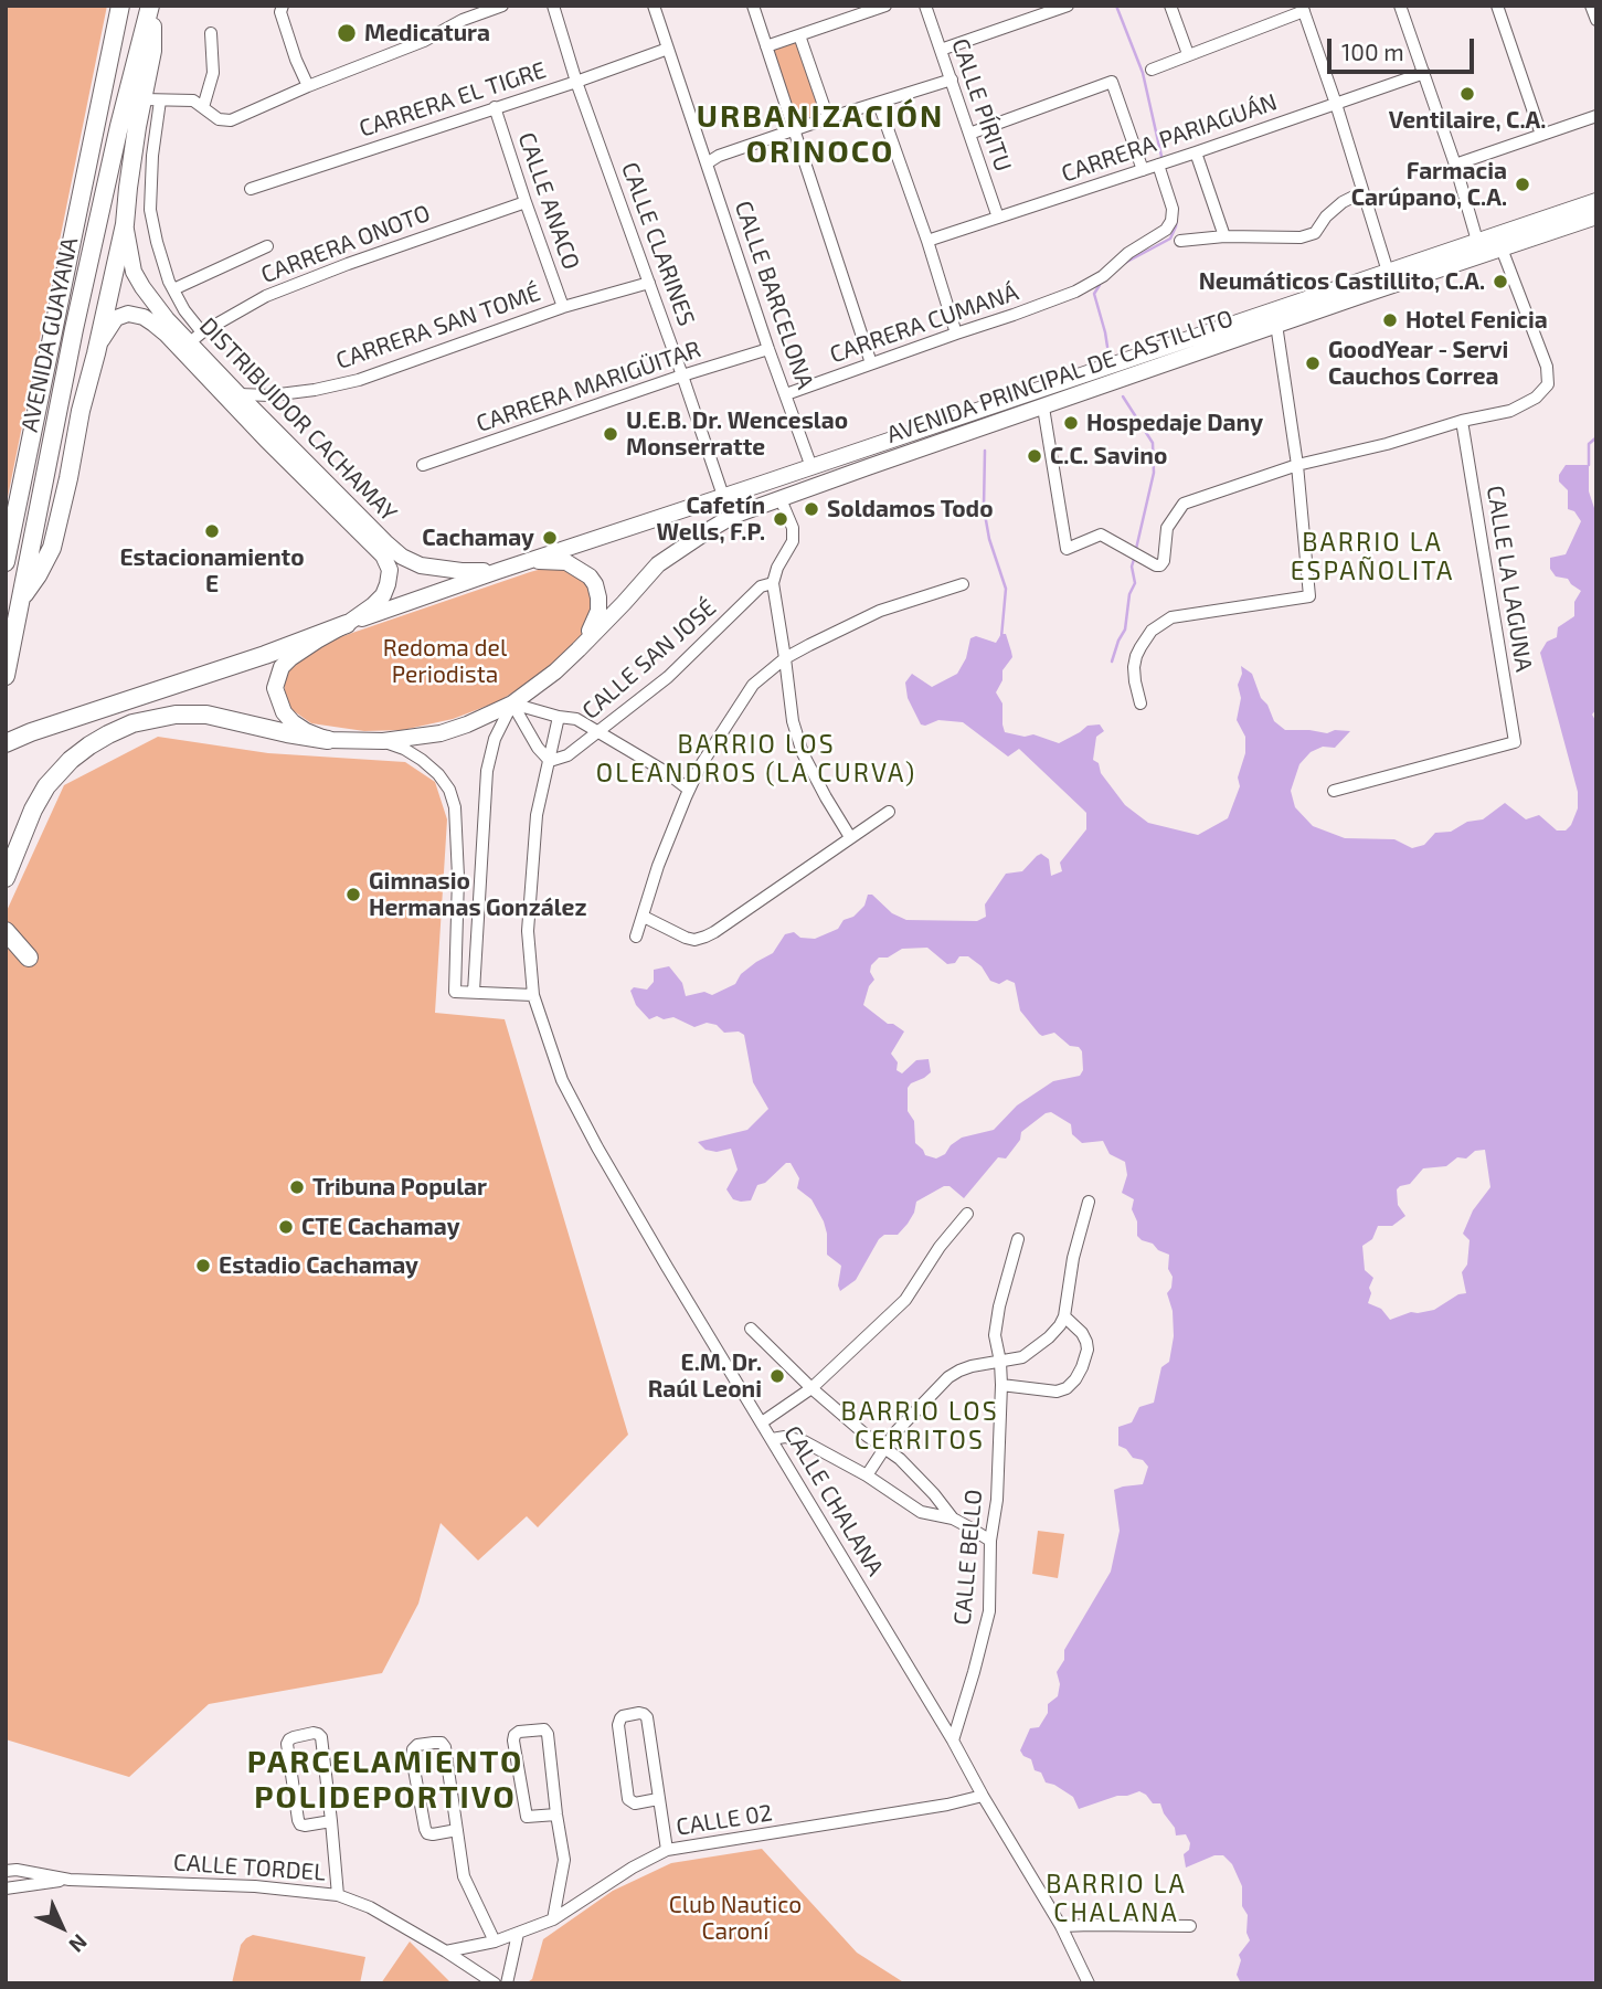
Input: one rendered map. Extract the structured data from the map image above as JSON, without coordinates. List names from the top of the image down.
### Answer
{
  "streets": {
    "main road": ["AVENIDA GUAYANA", "AVENIDA PRINCIPAL DE CASTILLITO", "DISTRIBUIDOR CACHAMAY"],
    "street": [
      "CARRERA EL TIGRE",
      "CALLE PÍRITU",
      "CARRERA PARIAGUÁN",
      "CALLE ANACO",
      "CARRERA ONOTO",
      "CALLE CLARINES",
      "CALLE BARCELONA",
      "CARRERA CUMANÁ",
      "CARRERA SAN TOMÉ",
      "CARRERA MARIGÜITAR",
      "CALLE LA LAGUNA",
      "CALLE SAN JOSÉ",
      "CALLE CHALANA",
      "CALLE BELLO",
      "CALLE 02",
      "CALLE TORDEL"
    ]
  },
  "crossings": [
    ["CARRERA EL TIGRE", "CALLE ANACO"],
    ["CARRERA EL TIGRE", "CALLE CLARINES"],
    ["CARRERA EL TIGRE", "CALLE BARCELONA"],
    ["CALLE PÍRITU", "CARRERA PARIAGUÁN"],
    ["CARRERA PARIAGUÁN", "CARRERA CUMANÁ"],
    ["CALLE ANACO", "CARRERA ONOTO"],
    ["CALLE ANACO", "CARRERA SAN TOMÉ"],
    ["CARRERA ONOTO", "DISTRIBUIDOR CACHAMAY"],
    ["CALLE CLARINES", "CARRERA SAN TOMÉ"],
    ["CALLE CLARINES", "AVENIDA PRINCIPAL DE CASTILLITO"],
    ["CALLE CLARINES", "CARRERA MARIGÜITAR"],
    ["CALLE BARCELONA", "CARRERA CUMANÁ"],
    ["CALLE BARCELONA", "AVENIDA PRINCIPAL DE CASTILLITO"],
    ["CALLE BARCELONA", "CARRERA MARIGÜITAR"],
    ["CARRERA SAN TOMÉ", "DISTRIBUIDOR CACHAMAY"],
    ["AVENIDA GUAYANA", "DISTRIBUIDOR CACHAMAY"],
    ["AVENIDA PRINCIPAL DE CASTILLITO", "DISTRIBUIDOR CACHAMAY"],
    ["CALLE SAN JOSÉ", "CALLE CHALANA"],
    ["CALLE CHALANA", "CALLE BELLO"],
    ["CALLE CHALANA", "CALLE 02"],
    ["CALLE 02", "CALLE TORDEL"]
  ],
  "districts": [
    "URBANIZACIÓN ORINOCO",
    "BARRIO LA ESPAÑOLITA",
    "BARRIO LOS OLEANDROS (LA CURVA)",
    "BARRIO LOS CERRITOS",
    "PARCELAMIENTO POLIDEPORTIVO",
    "BARRIO LA CHALANA"
  ],
  "parks": ["Redoma del Periodista", "Club Nautico Caroní"],
  "places": [
    "Medicatura",
    "Ventilaire, C.A.",
    "Farmacia Carúpano, C.A.",
    "Neumáticos Castillito, C.A.",
    "Hotel Fenicia",
    "GoodYear - Servi Cauchos Correa",
    "Hospedaje Dany",
    "U.E.B. Dr. Wenceslao Monserratte",
    "C.C. Savino",
    "Soldamos Todo",
    "Cafetín Wells, F.P.",
    "Estacionamiento E",
    "Cachamay",
    "Gimnasio Hermanas González",
    "Tribuna Popular",
    "CTE Cachamay",
    "Estadio Cachamay",
    "E.M. Dr. Raúl Leoni"
  ],
  "scale_bar": "100 m",
  "north": "bottom right"
}
